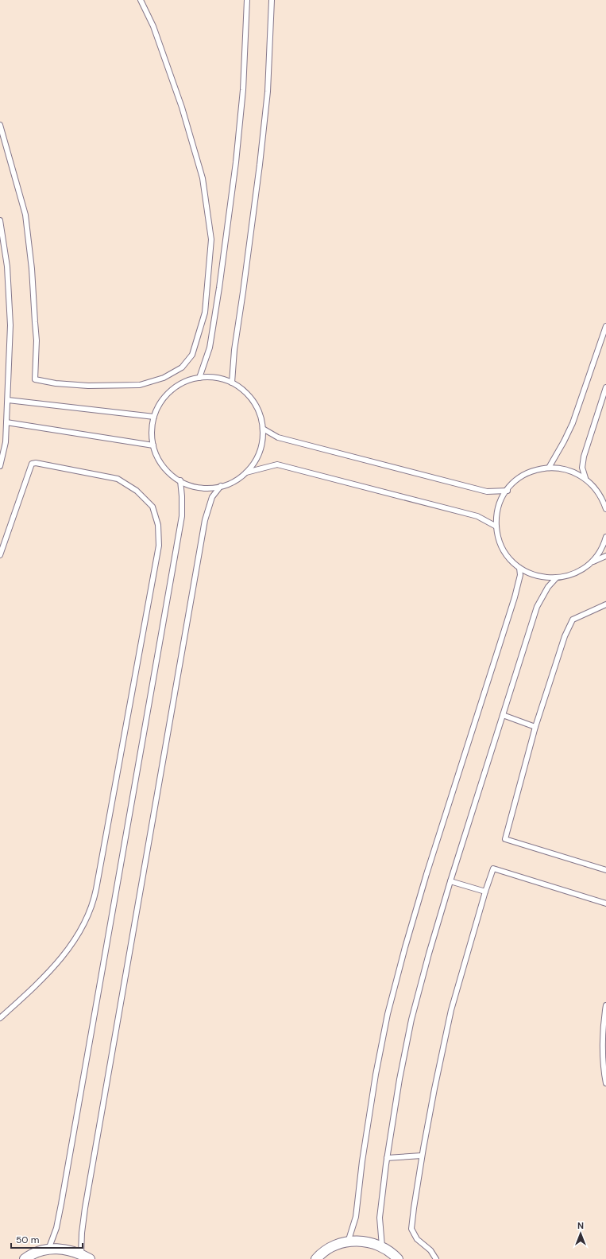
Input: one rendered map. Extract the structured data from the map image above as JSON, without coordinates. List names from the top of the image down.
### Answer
{
  "scale_bar": "50 m",
  "north": "top"
}
